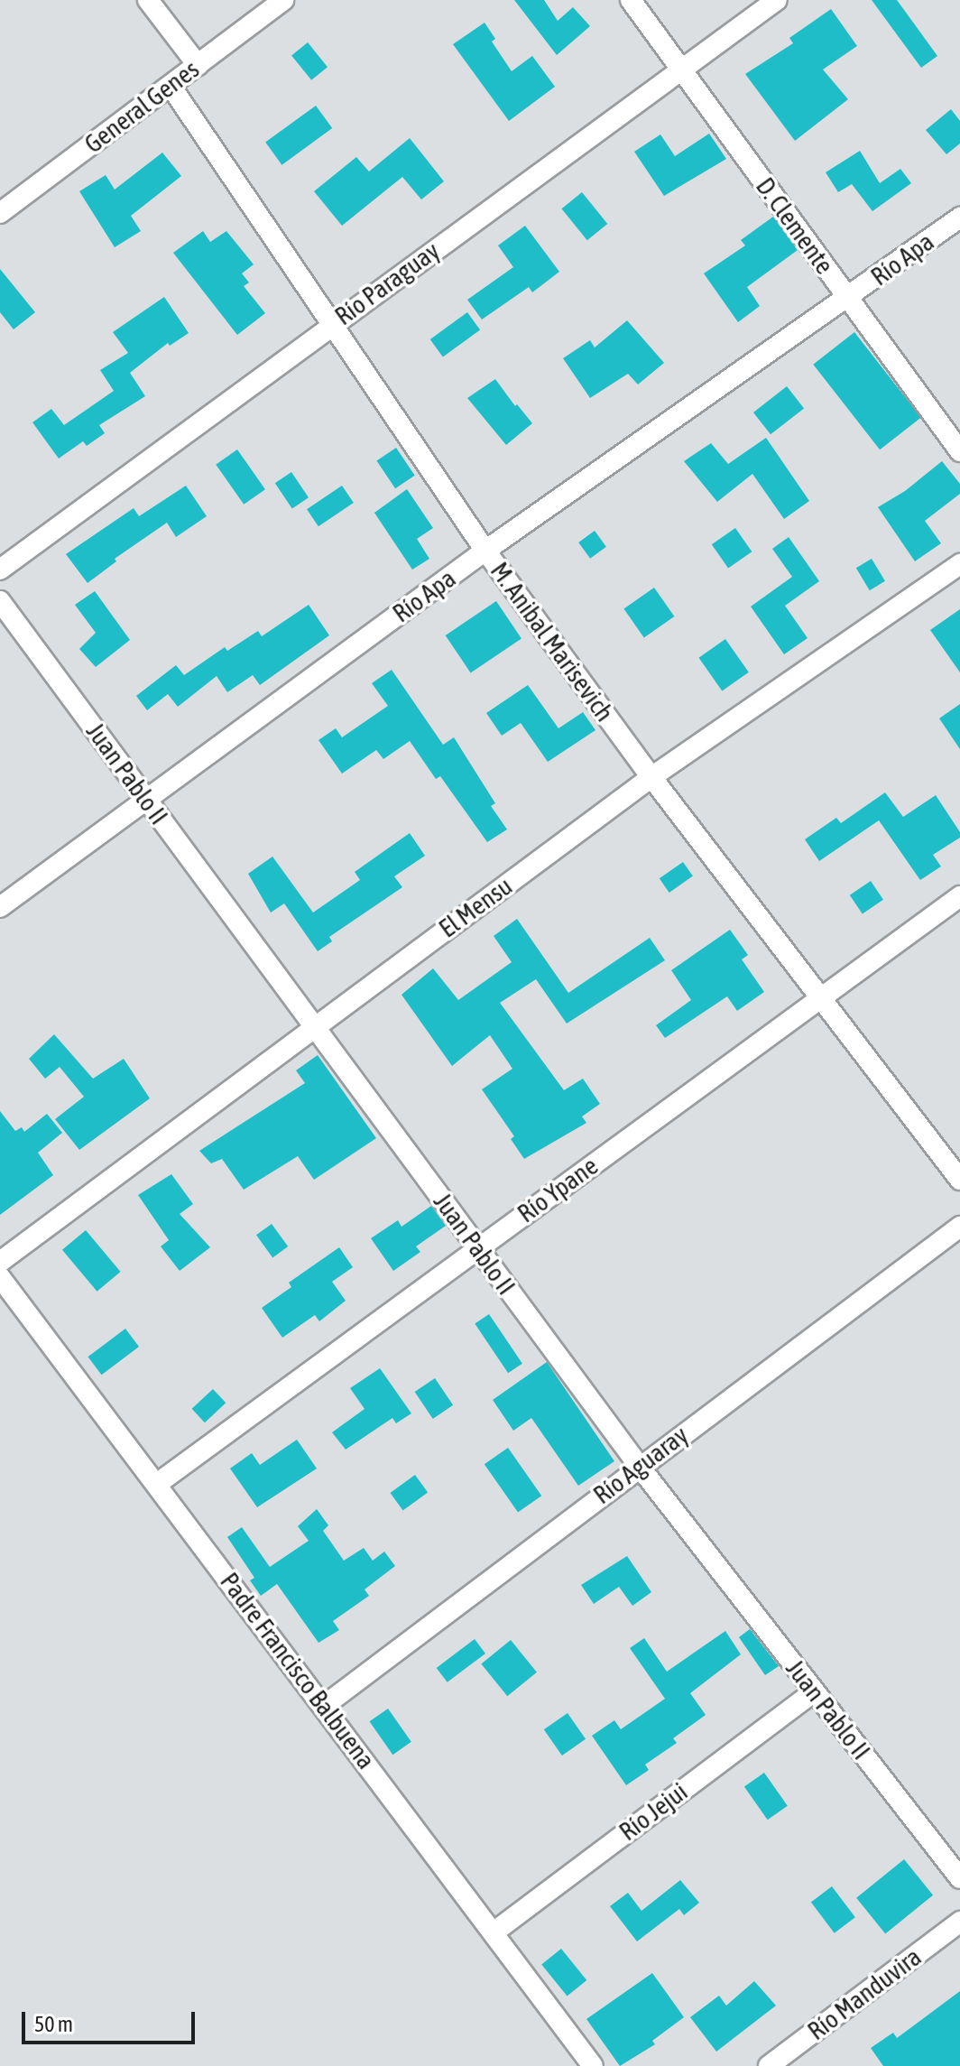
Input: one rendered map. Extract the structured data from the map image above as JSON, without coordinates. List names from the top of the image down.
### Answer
{
  "streets": {
    "street": [
      "General Genes",
      "D. Clemente",
      "Río Apa",
      "Río Paraguay",
      "M. Anibal Marisevich",
      "Juan Pablo II",
      "El Mensu",
      "Río Ypane",
      "Río Aguaray",
      "Padre Francisco Balbuena",
      "Río Jejui",
      "Río Manduvira"
    ]
  },
  "crossings": [
    ["General Genes", "M. Anibal Marisevich"],
    ["D. Clemente", "Río Apa"],
    ["D. Clemente", "Río Paraguay"],
    ["Río Apa", "M. Anibal Marisevich"],
    ["Río Apa", "Juan Pablo II"],
    ["Río Paraguay", "M. Anibal Marisevich"],
    ["M. Anibal Marisevich", "El Mensu"],
    ["M. Anibal Marisevich", "Río Ypane"],
    ["Juan Pablo II", "El Mensu"],
    ["Juan Pablo II", "Río Ypane"],
    ["Juan Pablo II", "Río Aguaray"],
    ["Juan Pablo II", "Río Jejui"],
    ["Río Ypane", "Padre Francisco Balbuena"],
    ["Río Aguaray", "Padre Francisco Balbuena"],
    ["Padre Francisco Balbuena", "Río Jejui"]
  ],
  "scale_bar": "50 m"
}
